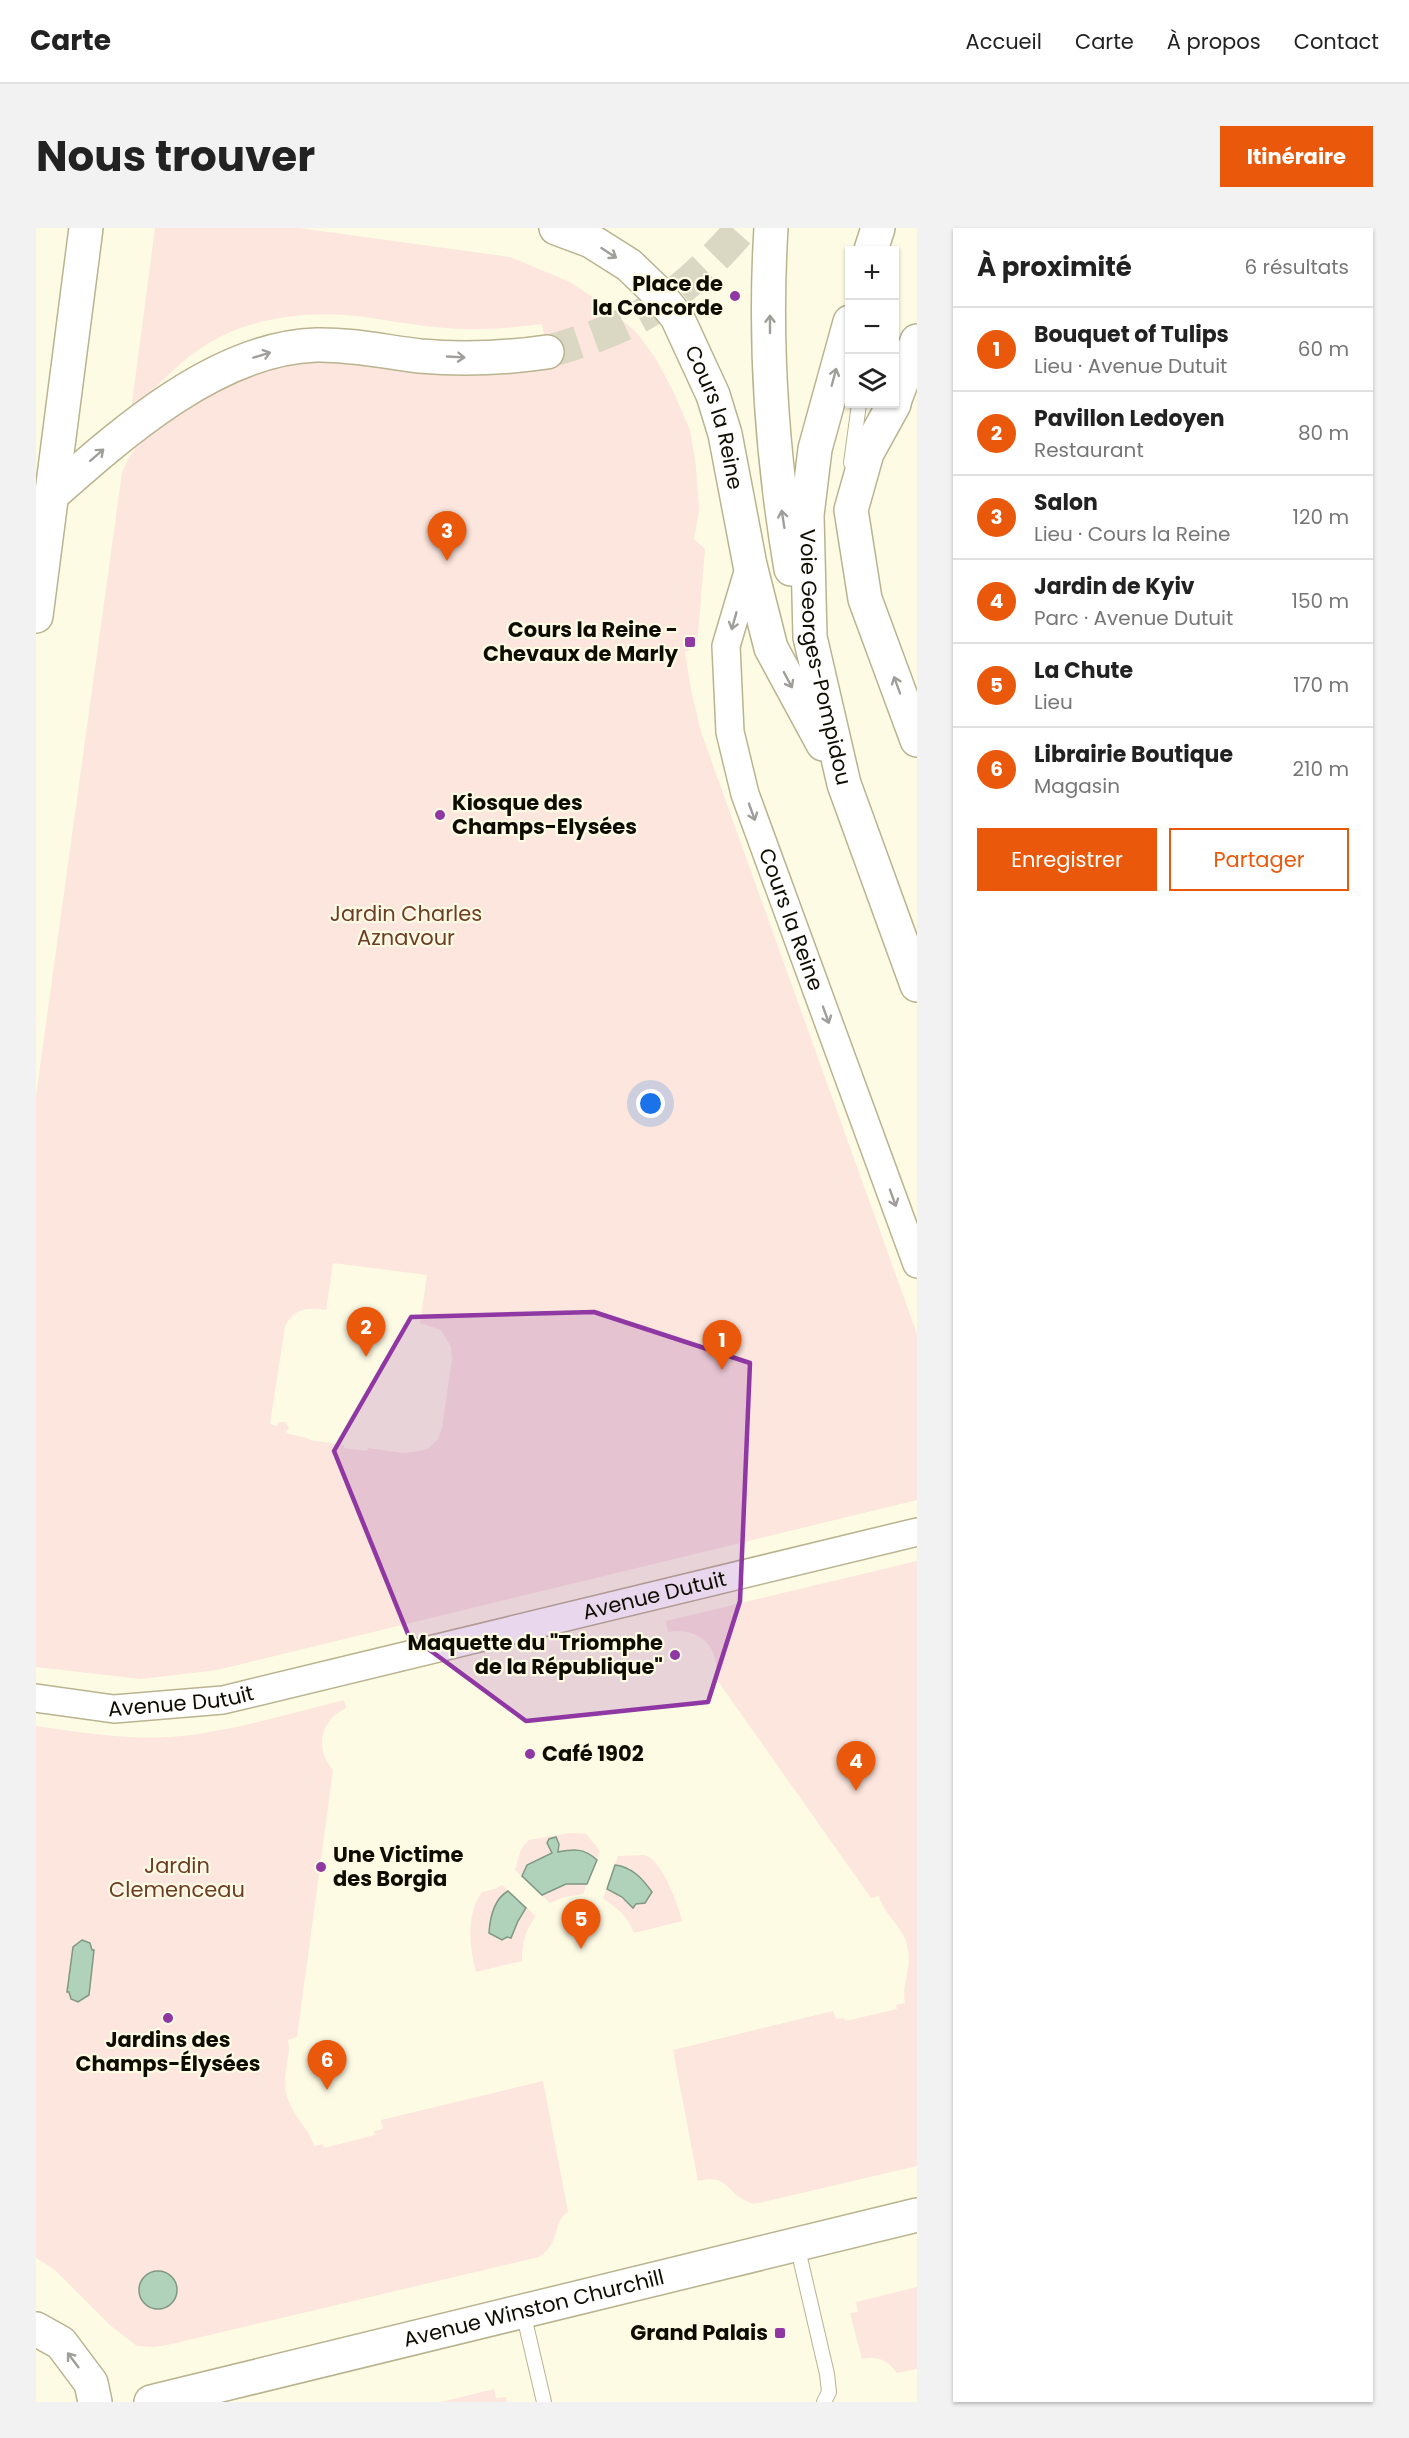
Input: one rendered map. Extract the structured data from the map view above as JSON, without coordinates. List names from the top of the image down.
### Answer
{
  "streets": {
    "main road": ["Cours la Reine", "Voie Georges-Pompidou", "Avenue Winston Churchill"],
    "street": ["Avenue Dutuit"]
  },
  "crossings": [
    ["Cours la Reine", "Voie Georges-Pompidou"]
  ],
  "parks": ["Jardin Charles Aznavour", "Jardin Clemenceau"],
  "places": {
    "other": [
      "Place de la Concorde",
      "Kiosque des Champs-Elysées",
      "Maquette du \"Triomphe de la République\"",
      "Café 1902",
      "Une Victime des Borgia",
      "Jardins des Champs-Élysées"
    ],
    "transit": ["Cours la Reine - Chevaux de Marly", "Grand Palais"]
  },
  "page": {
    "header": "Carte",
    "nav": [
      "Accueil",
      "Carte",
      "À propos",
      "Contact"
    ],
    "title": "Nous trouver",
    "buttons": [
      "Itinéraire",
      ["Enregistrer", "Partager"]
    ],
    "heading": ["À proximité", "6 résultats"],
    "map_buttons": ["+", "−"],
    "list": [
      {
        "mark": "1",
        "name": "Bouquet of Tulips",
        "note": "Lieu · Avenue Dutuit",
        "value": "60 m"
      },
      {
        "mark": "2",
        "name": "Pavillon Ledoyen",
        "note": "Restaurant",
        "value": "80 m"
      },
      {
        "mark": "3",
        "name": "Salon",
        "note": "Lieu · Cours la Reine",
        "value": "120 m"
      },
      {
        "mark": "4",
        "name": "Jardin de Kyiv",
        "note": "Parc · Avenue Dutuit",
        "value": "150 m"
      },
      {
        "mark": "5",
        "name": "La Chute",
        "note": "Lieu",
        "value": "170 m"
      },
      {
        "mark": "6",
        "name": "Librairie Boutique",
        "note": "Magasin",
        "value": "210 m"
      }
    ],
    "pins": [
      "3",
      "2",
      "1",
      "4",
      "5",
      "6"
    ]
  }
}
